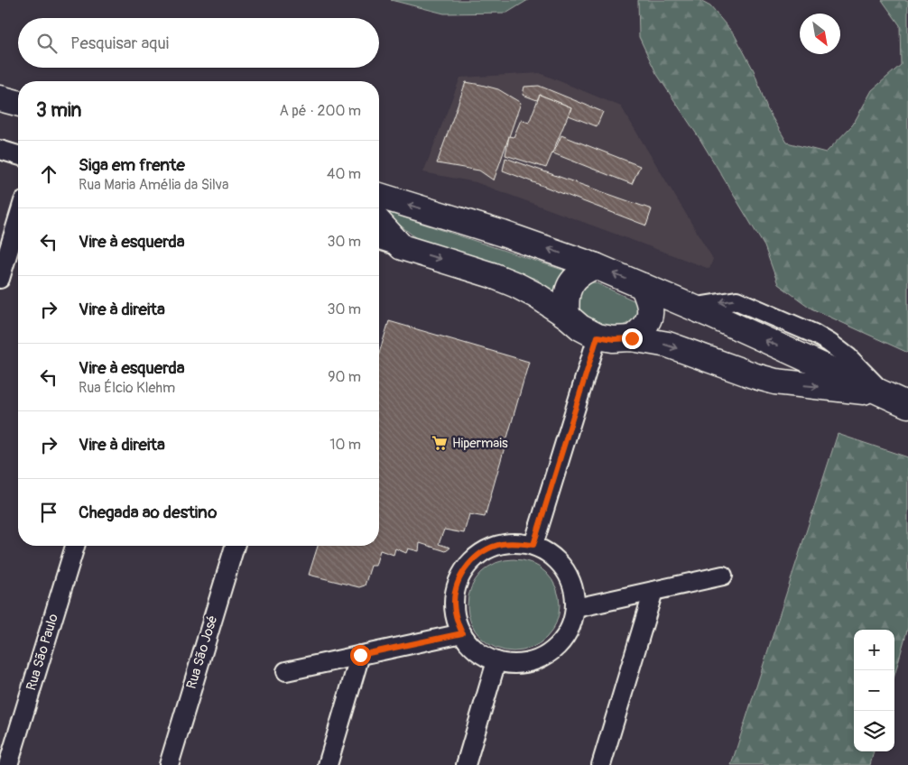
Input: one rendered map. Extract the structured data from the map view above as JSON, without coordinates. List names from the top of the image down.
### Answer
{
  "streets": {
    "street": ["Rua São Paulo", "Rua São José"]
  },
  "places": {
    "supermarket": ["Hipermais"]
  },
  "north": "bottom right",
  "page": {
    "search": "Pesquisar aqui",
    "heading": ["3 min", "A pé · 200 m"],
    "list": [
      ["Siga em frente", "Rua Maria Amélia da Silva", "40 m"],
      ["Vire à esquerda", "30 m"],
      ["Vire à direita", "30 m"],
      ["Vire à esquerda", "Rua Élcio Klehm", "90 m"],
      ["Vire à direita", "10 m"],
      "Chegada ao destino"
    ],
    "map_buttons": ["+", "−"]
  }
}
